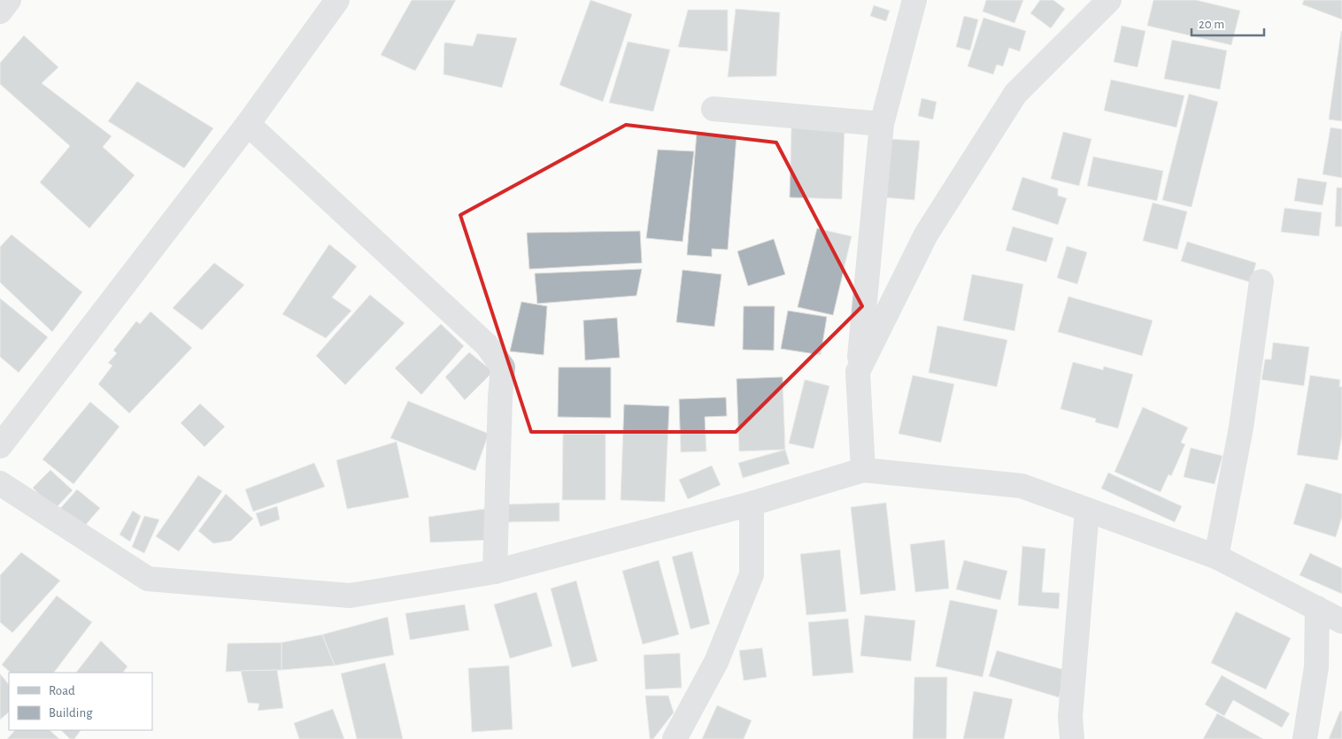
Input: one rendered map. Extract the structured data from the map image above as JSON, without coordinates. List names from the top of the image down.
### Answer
{
  "legend": ["Road", "Building"],
  "scale_bar": "20 m"
}
